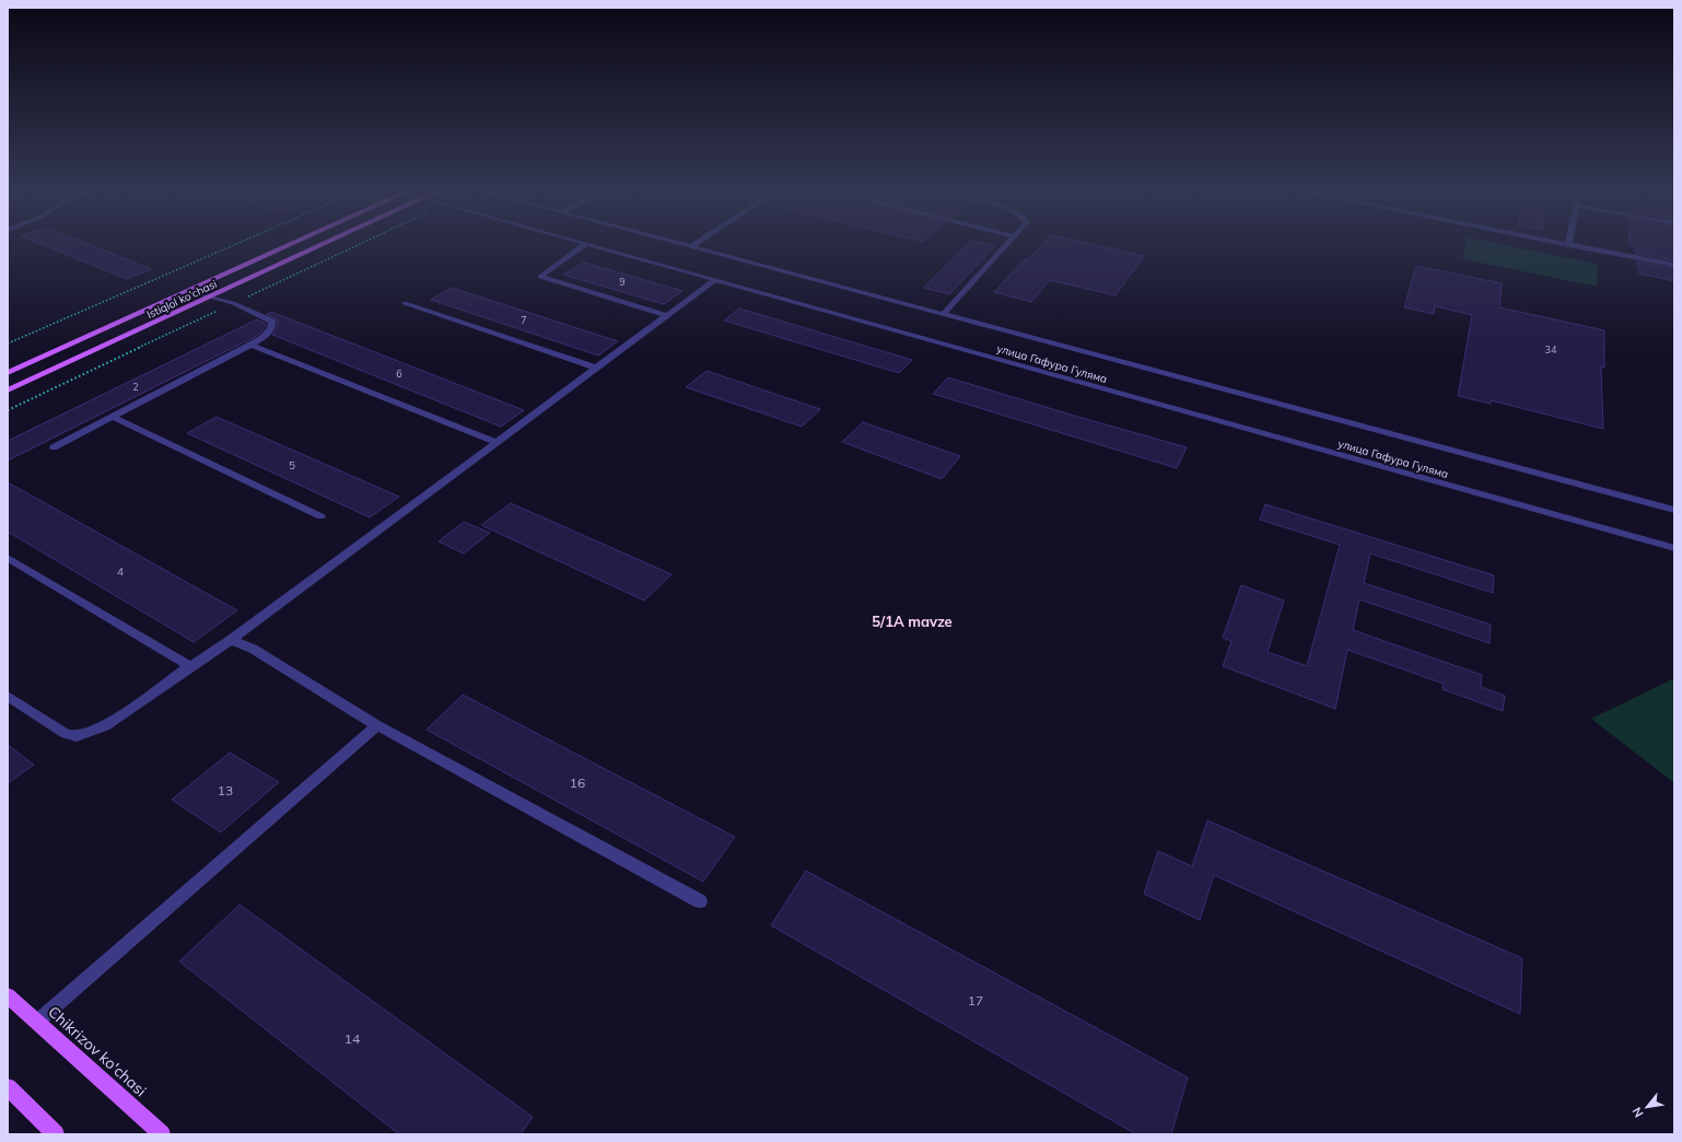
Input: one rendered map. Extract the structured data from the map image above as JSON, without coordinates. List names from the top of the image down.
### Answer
{
  "streets": {
    "main road": ["Istiqlol ko'chasi", "Chikrizov ko'chasi"],
    "street": ["улица Гафура Гуляма"]
  },
  "districts": ["5/1A mavze"],
  "house_numbers": [
    "9",
    "7",
    "34",
    "6",
    "2",
    "5",
    "4",
    "16",
    "13",
    "17",
    "14"
  ],
  "north": "bottom left"
}
